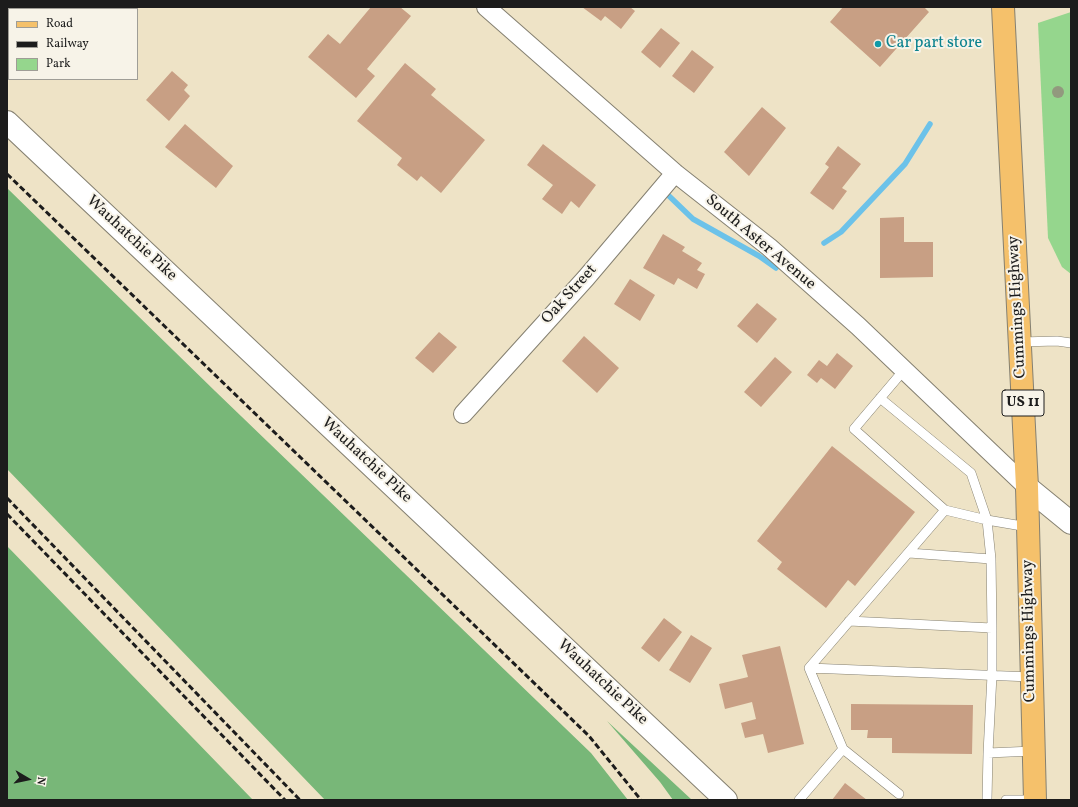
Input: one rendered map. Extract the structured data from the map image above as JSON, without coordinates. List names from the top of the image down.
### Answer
{
  "streets": {
    "main road": ["Cummings Highway", "US 11"],
    "street": ["Wauhatchie Pike", "South Aster Avenue", "Oak Street"]
  },
  "crossings": [
    ["South Aster Avenue", "Oak Street"],
    ["South Aster Avenue", "Cummings Highway"]
  ],
  "places": ["Car part store"],
  "legend": ["Road", "Railway", "Park"],
  "north": "right"
}
